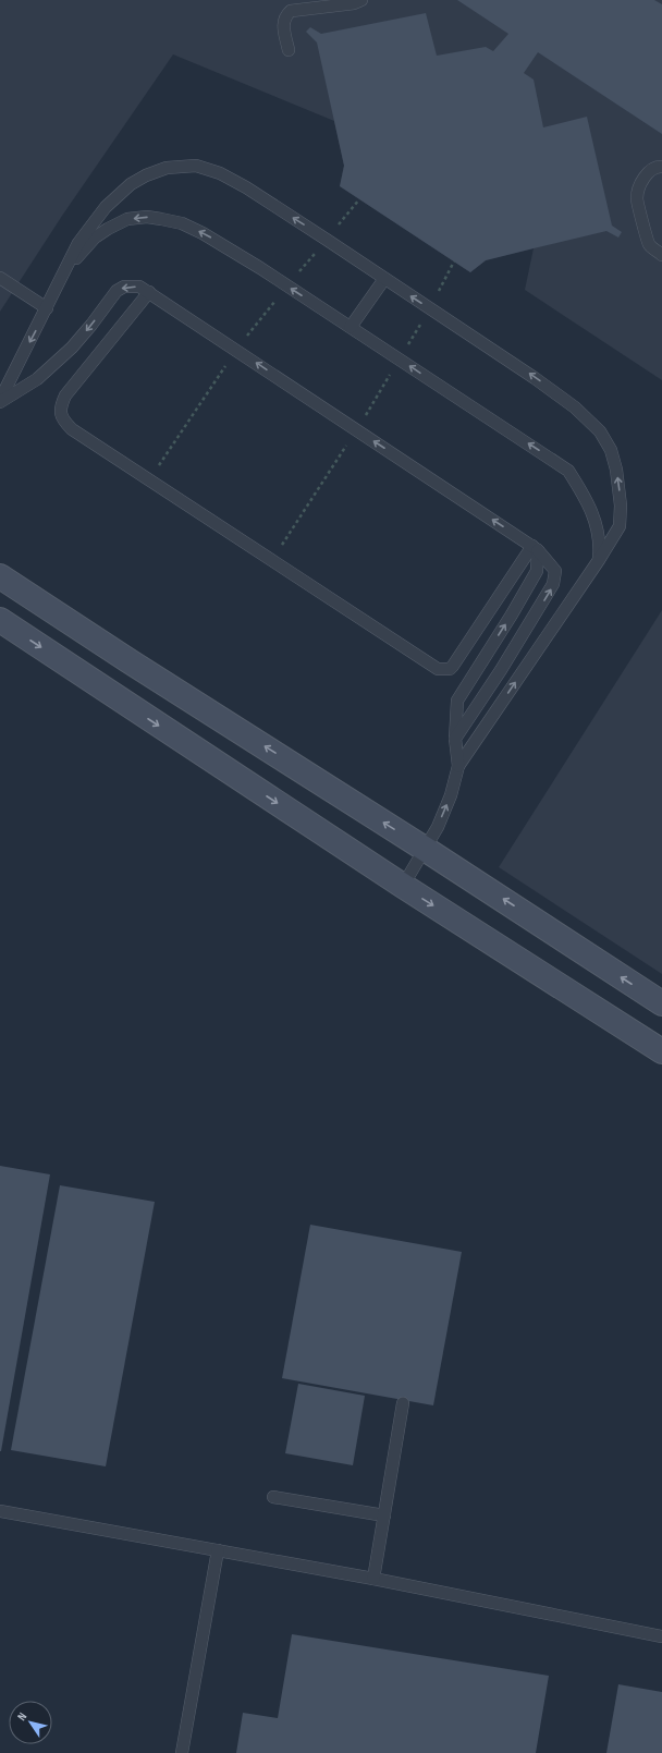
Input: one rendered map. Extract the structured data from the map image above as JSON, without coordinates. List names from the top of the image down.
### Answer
{
  "north": "top left"
}
